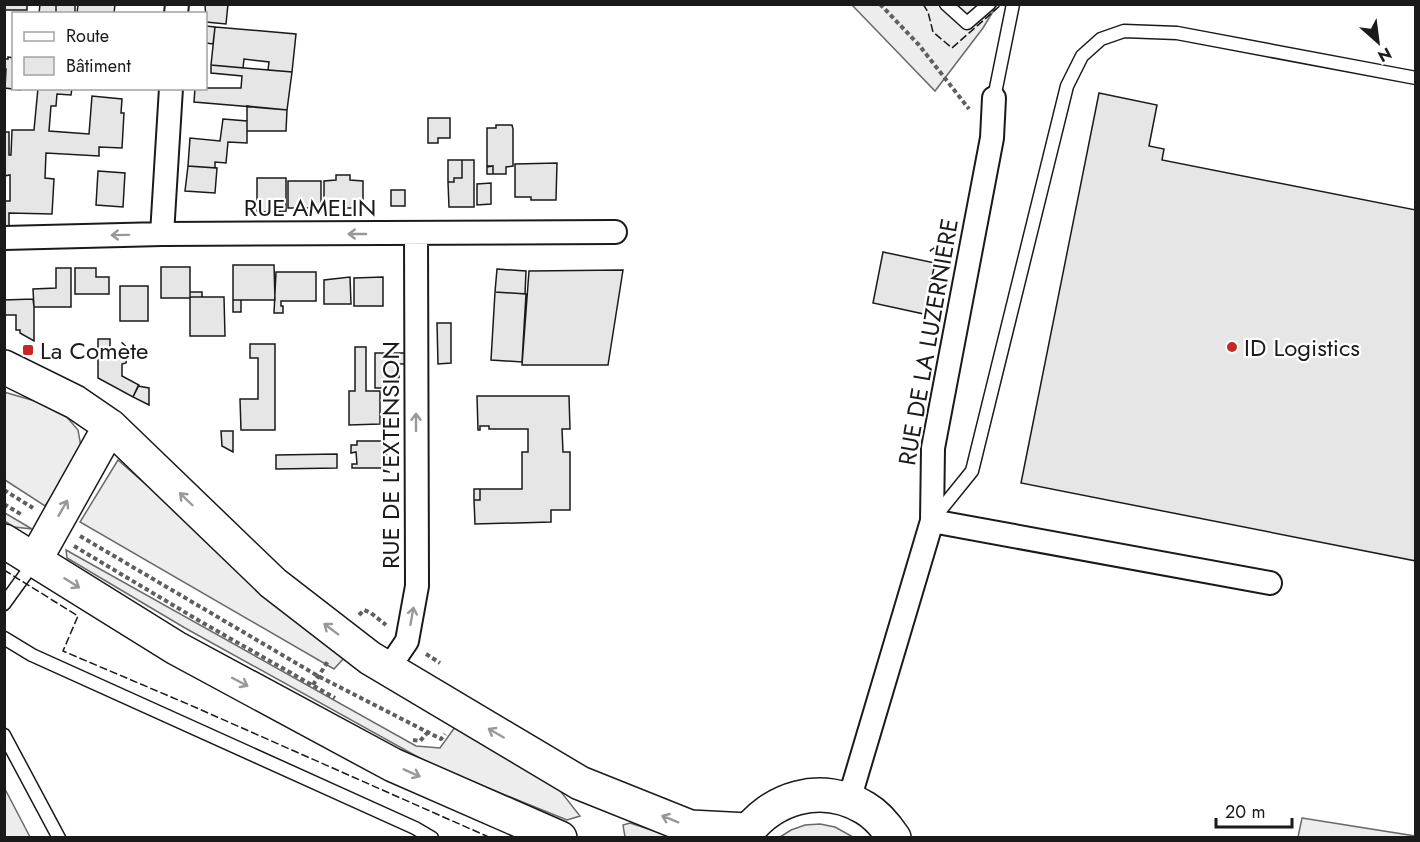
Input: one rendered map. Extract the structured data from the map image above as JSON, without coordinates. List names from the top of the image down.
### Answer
{
  "streets": {
    "street": ["RUE AMELIN", "RUE DE LA LUZERNIÈRE", "RUE DE L'EXTENSION"]
  },
  "crossings": [
    ["RUE AMELIN", "RUE DE L'EXTENSION"]
  ],
  "one_way": ["RUE AMELIN", "RUE DE L'EXTENSION"],
  "places": {
    "other": ["ID Logistics"],
    "transit": ["La Comète"]
  },
  "legend": ["Route", "Bâtiment"],
  "scale_bar": "20 m",
  "north": "bottom right"
}
